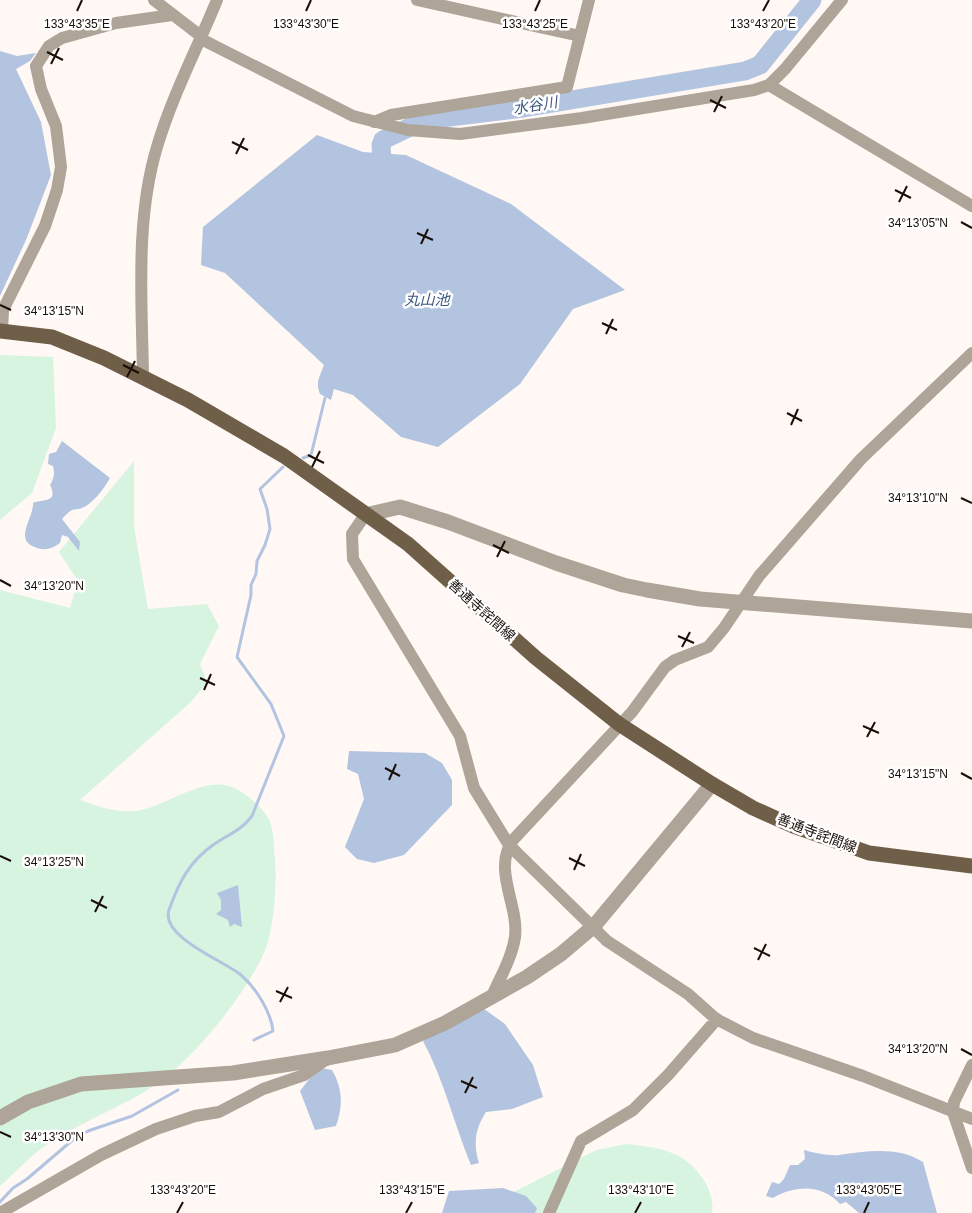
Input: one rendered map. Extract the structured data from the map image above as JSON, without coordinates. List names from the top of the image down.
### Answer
{
  "streets": {
    "main road": ["善通寺詫間線"]
  },
  "water": ["水谷川", "丸山池"],
  "coordinates": [
    "133°43'35\"E",
    "133°43'30\"E",
    "133°43'25\"E",
    "133°43'20\"E",
    "34°13'05\"N",
    "34°13'15\"N",
    "34°13'10\"N",
    "34°13'20\"N",
    "34°13'25\"N",
    "34°13'30\"N",
    "133°43'15\"E",
    "133°43'10\"E",
    "133°43'05\"E"
  ]
}
